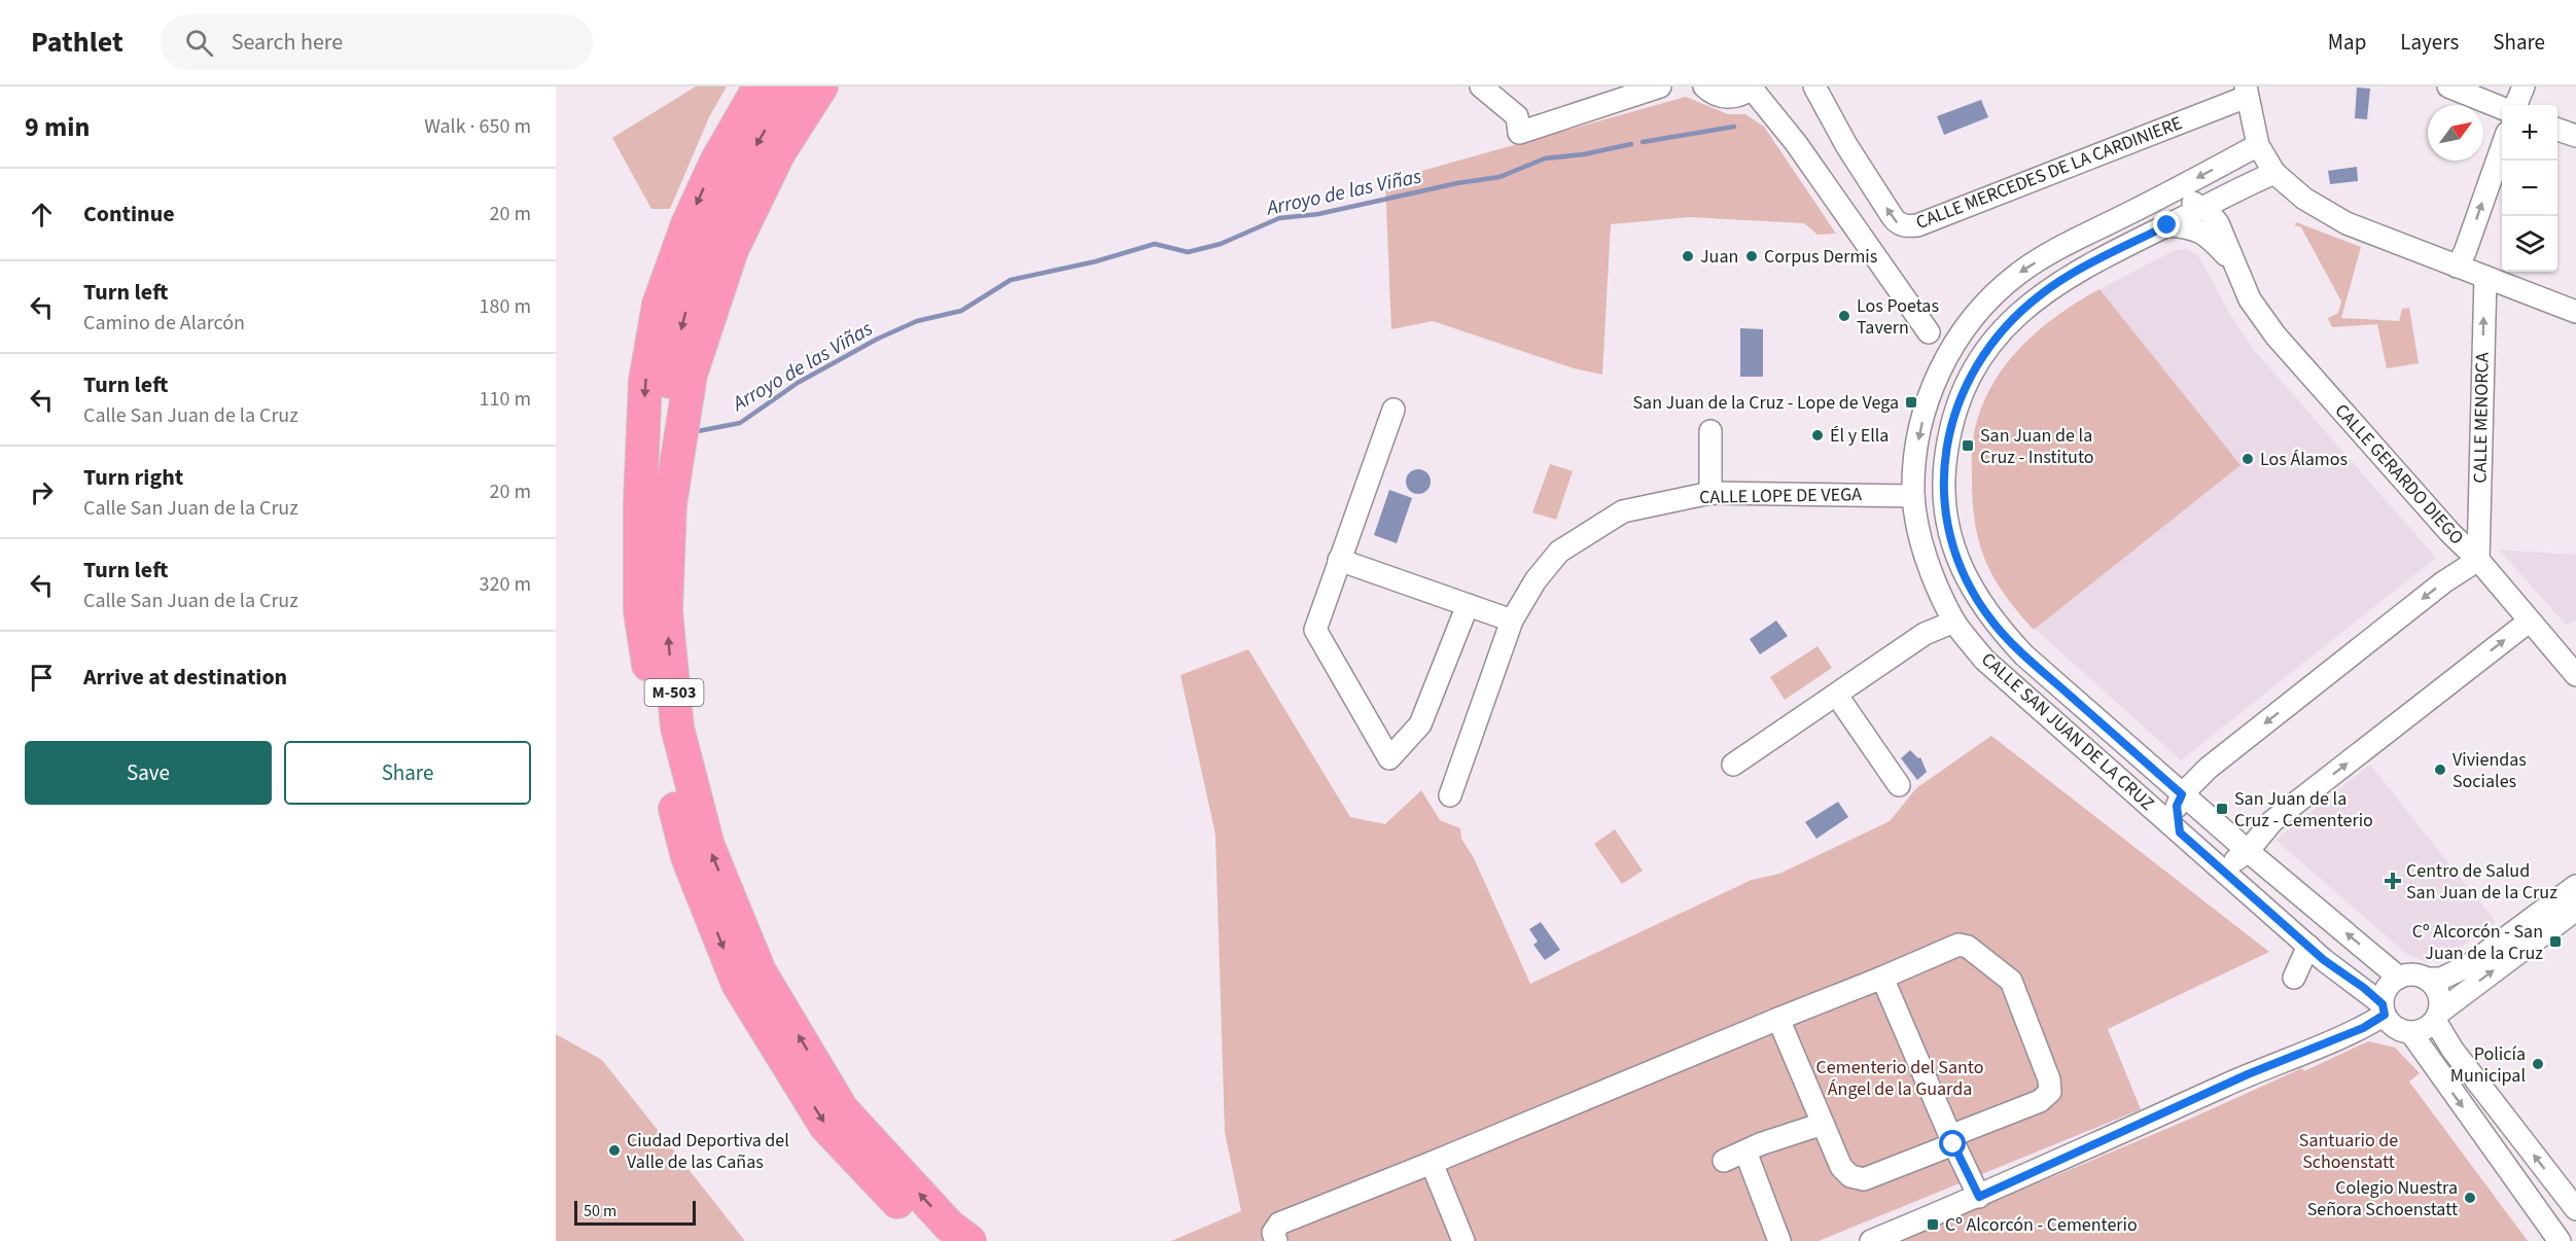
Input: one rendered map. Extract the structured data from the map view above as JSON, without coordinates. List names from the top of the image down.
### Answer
{
  "streets": {
    "highway": ["M-503"],
    "street": [
      "CALLE MERCEDES DE LA CARDINIERE",
      "CALLE MENORCA",
      "CALLE GERARDO DIEGO",
      "CALLE LOPE DE VEGA",
      "CALLE SAN JUAN DE LA CRUZ"
    ]
  },
  "crossings": [
    ["CALLE MENORCA", "CALLE GERARDO DIEGO"],
    ["CALLE GERARDO DIEGO", "CALLE SAN JUAN DE LA CRUZ"],
    ["CALLE LOPE DE VEGA", "CALLE SAN JUAN DE LA CRUZ"]
  ],
  "one_way": ["CALLE MERCEDES DE LA CARDINIERE", "CALLE MENORCA"],
  "water": ["Arroyo de las Viñas"],
  "parks": ["Cementerio del Santo Ángel de la Guarda", "Santuario de Schoenstatt"],
  "places": {
    "other": [
      "Juan",
      "Corpus Dermis",
      "Los Poetas Tavern",
      "Él y Ella",
      "Los Álamos",
      "Viviendas Sociales",
      "Policía Municipal",
      "Ciudad Deportiva del Valle de las Cañas",
      "Colegio Nuestra Señora Schoenstatt"
    ],
    "transit": [
      "San Juan de la Cruz - Lope de Vega",
      "San Juan de la Cruz - Instituto",
      "San Juan de la Cruz - Cementerio",
      "Cº Alcorcón - San Juan de la Cruz",
      "Cº Alcorcón - Cementerio"
    ],
    "health": ["Centro de Salud San Juan de la Cruz"]
  },
  "scale_bar": "50 m",
  "north": "top right",
  "page": {
    "header": "Pathlet",
    "search": "Search here",
    "nav": ["Map", "Layers", "Share"],
    "heading": ["9 min", "Walk · 650 m"],
    "map_buttons": ["+", "−"],
    "list": [
      ["Continue", "20 m"],
      ["Turn left", "Camino de Alarcón", "180 m"],
      ["Turn left", "Calle San Juan de la Cruz", "110 m"],
      ["Turn right", "Calle San Juan de la Cruz", "20 m"],
      ["Turn left", "Calle San Juan de la Cruz", "320 m"],
      "Arrive at destination"
    ],
    "buttons": ["Save", "Share"],
    "scale": "50 m"
  }
}
